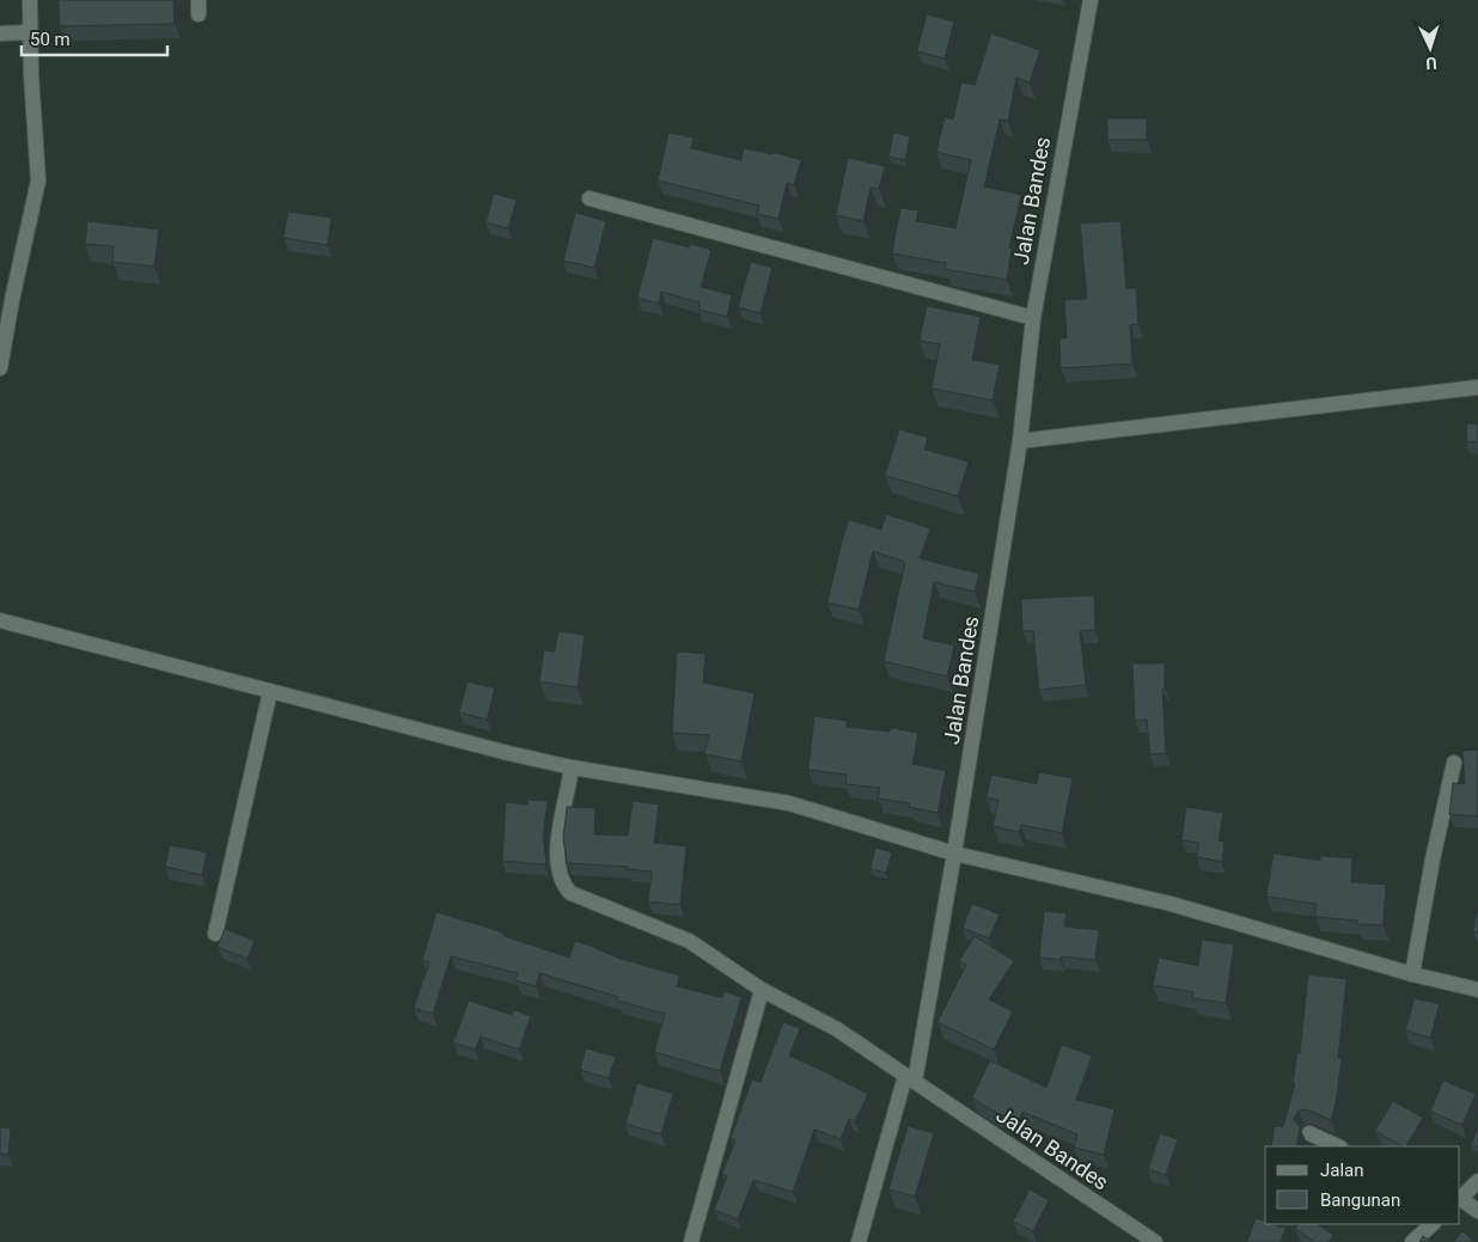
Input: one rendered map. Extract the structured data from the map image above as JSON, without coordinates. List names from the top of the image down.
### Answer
{
  "streets": {
    "street": ["Jalan Bandes"]
  },
  "legend": ["Jalan", "Bangunan"],
  "scale_bar": "50 m",
  "north": "bottom"
}
